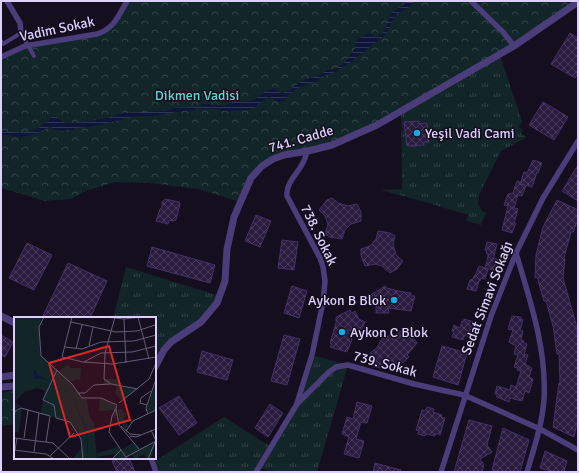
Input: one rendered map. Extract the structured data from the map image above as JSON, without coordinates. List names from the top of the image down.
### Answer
{
  "streets": {
    "street": [
      "Vadim Sokak",
      "741. Cadde",
      "738. Sokak",
      "Sedat Simavi Sokağı",
      "739. Sokak"
    ]
  },
  "crossings": [
    ["741. Cadde", "738. Sokak"],
    ["738. Sokak", "739. Sokak"],
    ["Sedat Simavi Sokağı", "739. Sokak"]
  ],
  "parks": ["Dikmen Vadisi"],
  "places": ["Yeşil Vadi Cami", "Aykon B Blok", "Aykon C Blok"]
}
